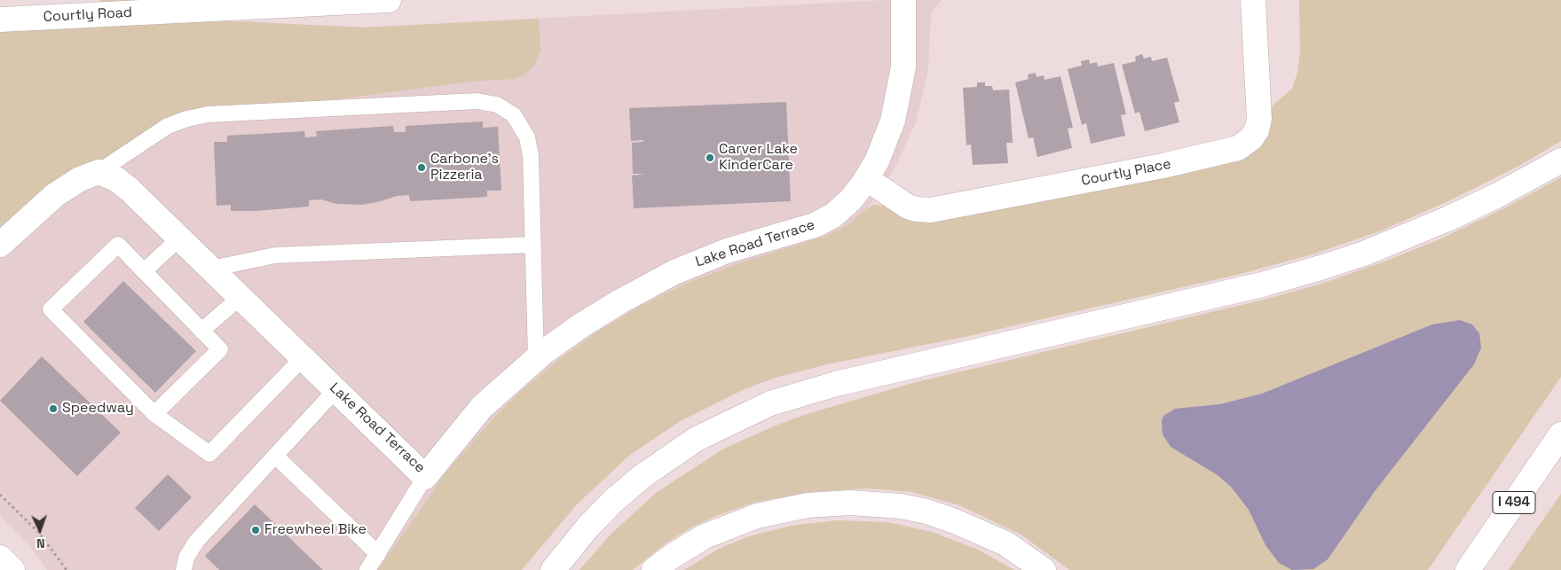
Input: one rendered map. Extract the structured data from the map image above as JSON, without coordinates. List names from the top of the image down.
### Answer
{
  "streets": {
    "main road": [
      "Courtly Road",
      "Courtly Place",
      "Lake Road Terrace",
      "I 494"
    ]
  },
  "crossings": [
    ["Courtly Place", "Lake Road Terrace"]
  ],
  "places": [
    "Carver Lake KinderCare",
    "Carbone's Pizzeria",
    "Speedway",
    "Freewheel Bike"
  ],
  "north": "bottom"
}
